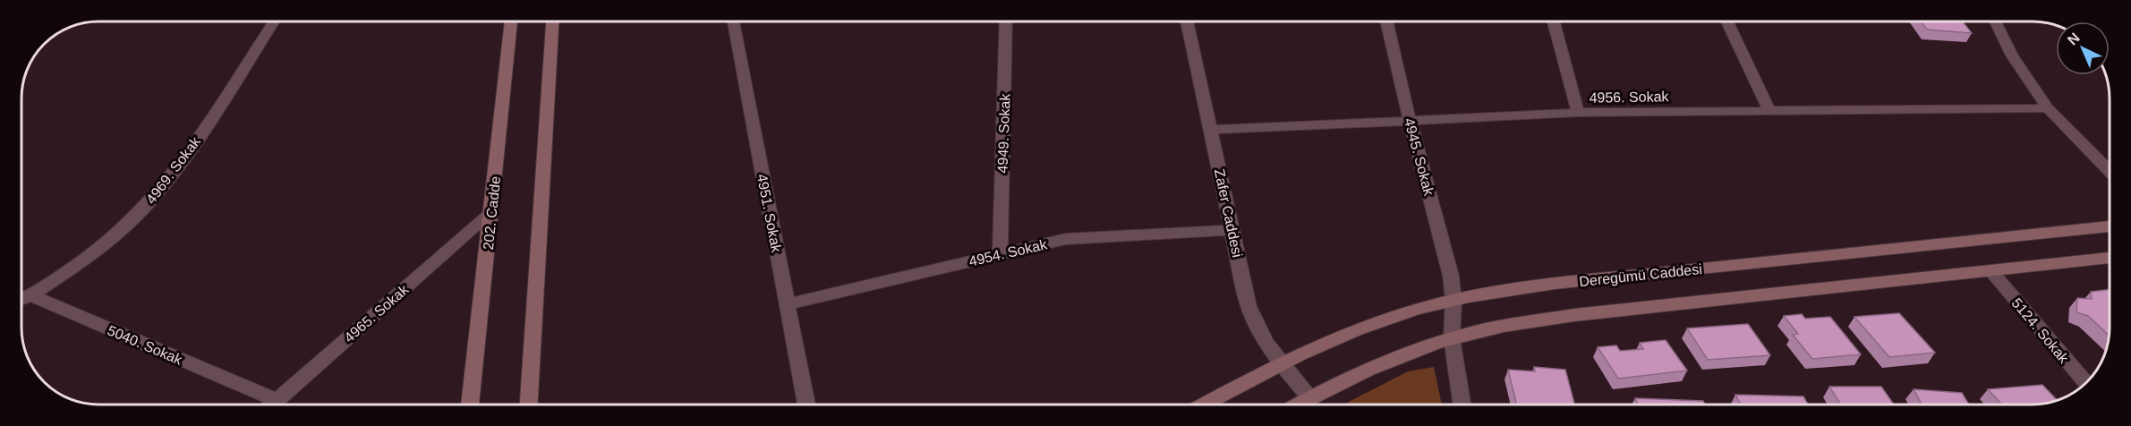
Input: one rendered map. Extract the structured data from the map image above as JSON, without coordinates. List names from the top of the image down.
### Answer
{
  "streets": {
    "main road": ["202. Cadde", "Deregümü Caddesi"],
    "street": [
      "4956. Sokak",
      "4949. Sokak",
      "4945. Sokak",
      "4969. Sokak",
      "4951. Sokak",
      "Zafer Caddesi",
      "4954. Sokak",
      "4965. Sokak",
      "5124. Sokak",
      "5040. Sokak"
    ]
  },
  "crossings": [
    ["4956. Sokak", "4945. Sokak"],
    ["4956. Sokak", "Zafer Caddesi"],
    ["4949. Sokak", "4954. Sokak"],
    ["4945. Sokak", "Deregümü Caddesi"],
    ["4969. Sokak", "5040. Sokak"],
    ["202. Cadde", "4965. Sokak"],
    ["4951. Sokak", "4954. Sokak"],
    ["Zafer Caddesi", "4954. Sokak"],
    ["Zafer Caddesi", "Deregümü Caddesi"],
    ["4965. Sokak", "5040. Sokak"]
  ],
  "north": "top left"
}
